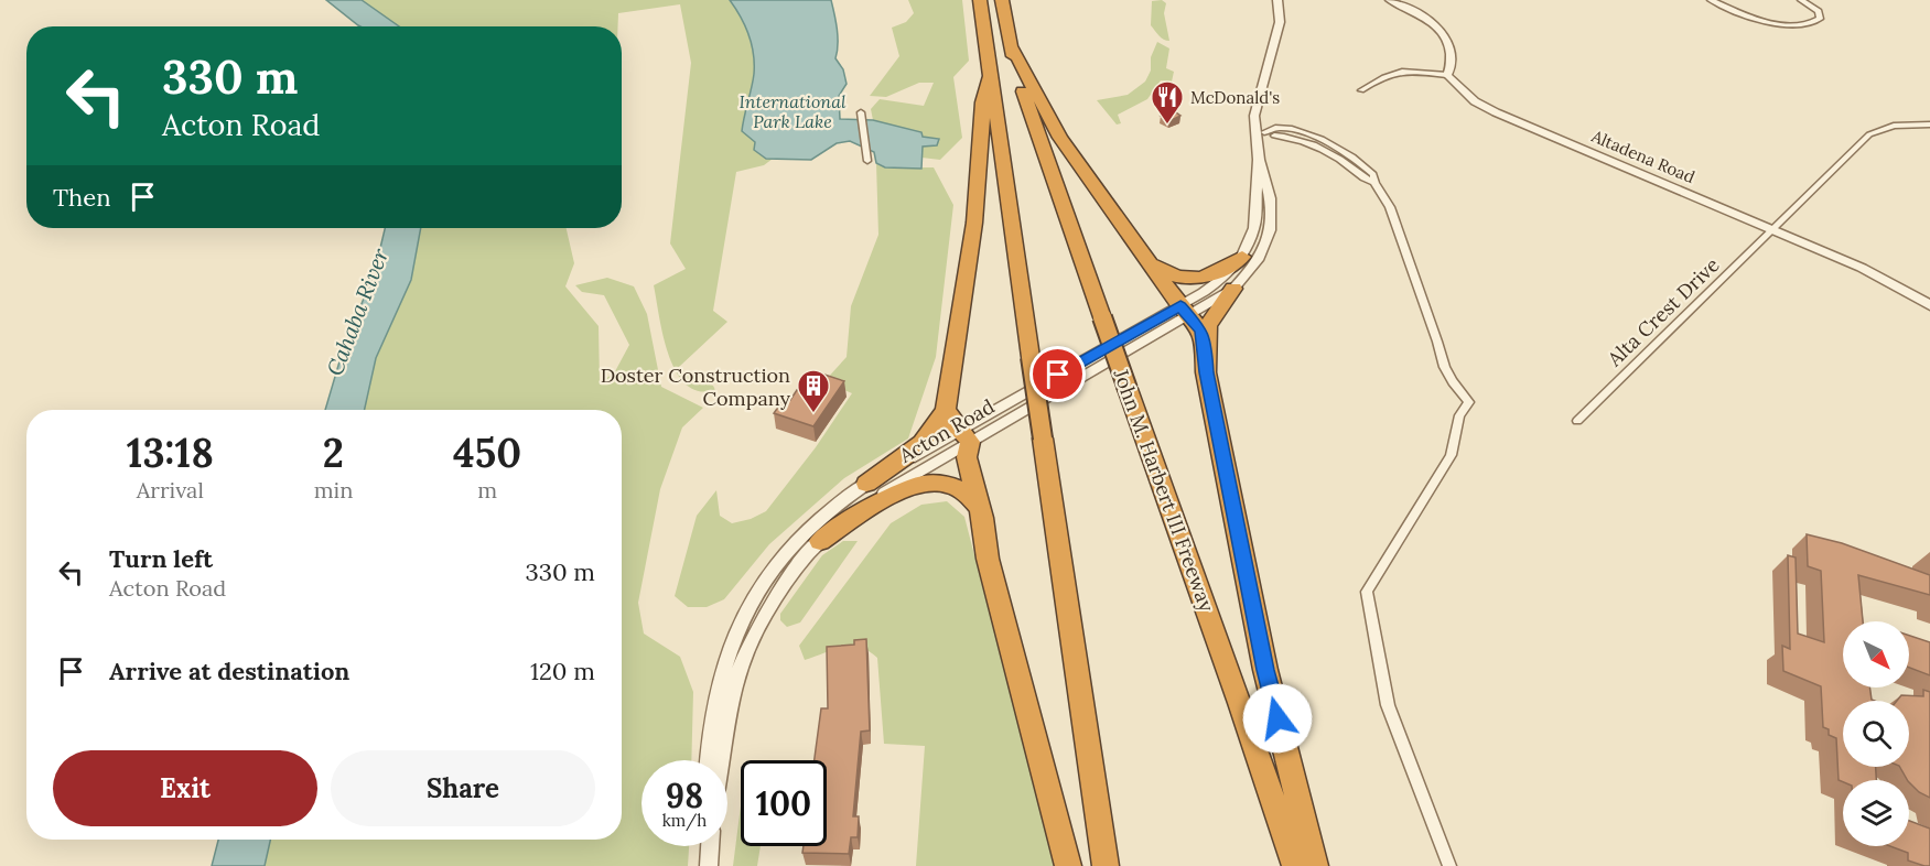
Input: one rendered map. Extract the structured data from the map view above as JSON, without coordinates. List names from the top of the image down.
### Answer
{
  "streets": {
    "highway": ["John M. Harbert III Freeway"],
    "street": ["Altadena Road", "Alta Crest Drive", "Acton Road"]
  },
  "crossings": [
    ["Altadena Road", "Alta Crest Drive"]
  ],
  "water": ["International Park Lake", "Cahaba River"],
  "places": {
    "restaurant": ["McDonald's"],
    "building": ["Doster Construction Company"]
  },
  "north": "bottom right",
  "page": {
    "turn": ["330 m", "Acton Road"],
    "then": "Then",
    "eta": [
      "13:18",
      "Arrival",
      "2",
      "min",
      "450",
      "m"
    ],
    "list": [
      {
        "name": "Turn left",
        "note": "Acton Road",
        "value": "330 m"
      },
      {
        "name": "Arrive at destination",
        "value": "120 m"
      }
    ],
    "buttons": ["Exit", "Share"],
    "speed": "98 km/h",
    "limit": "100"
  }
}
